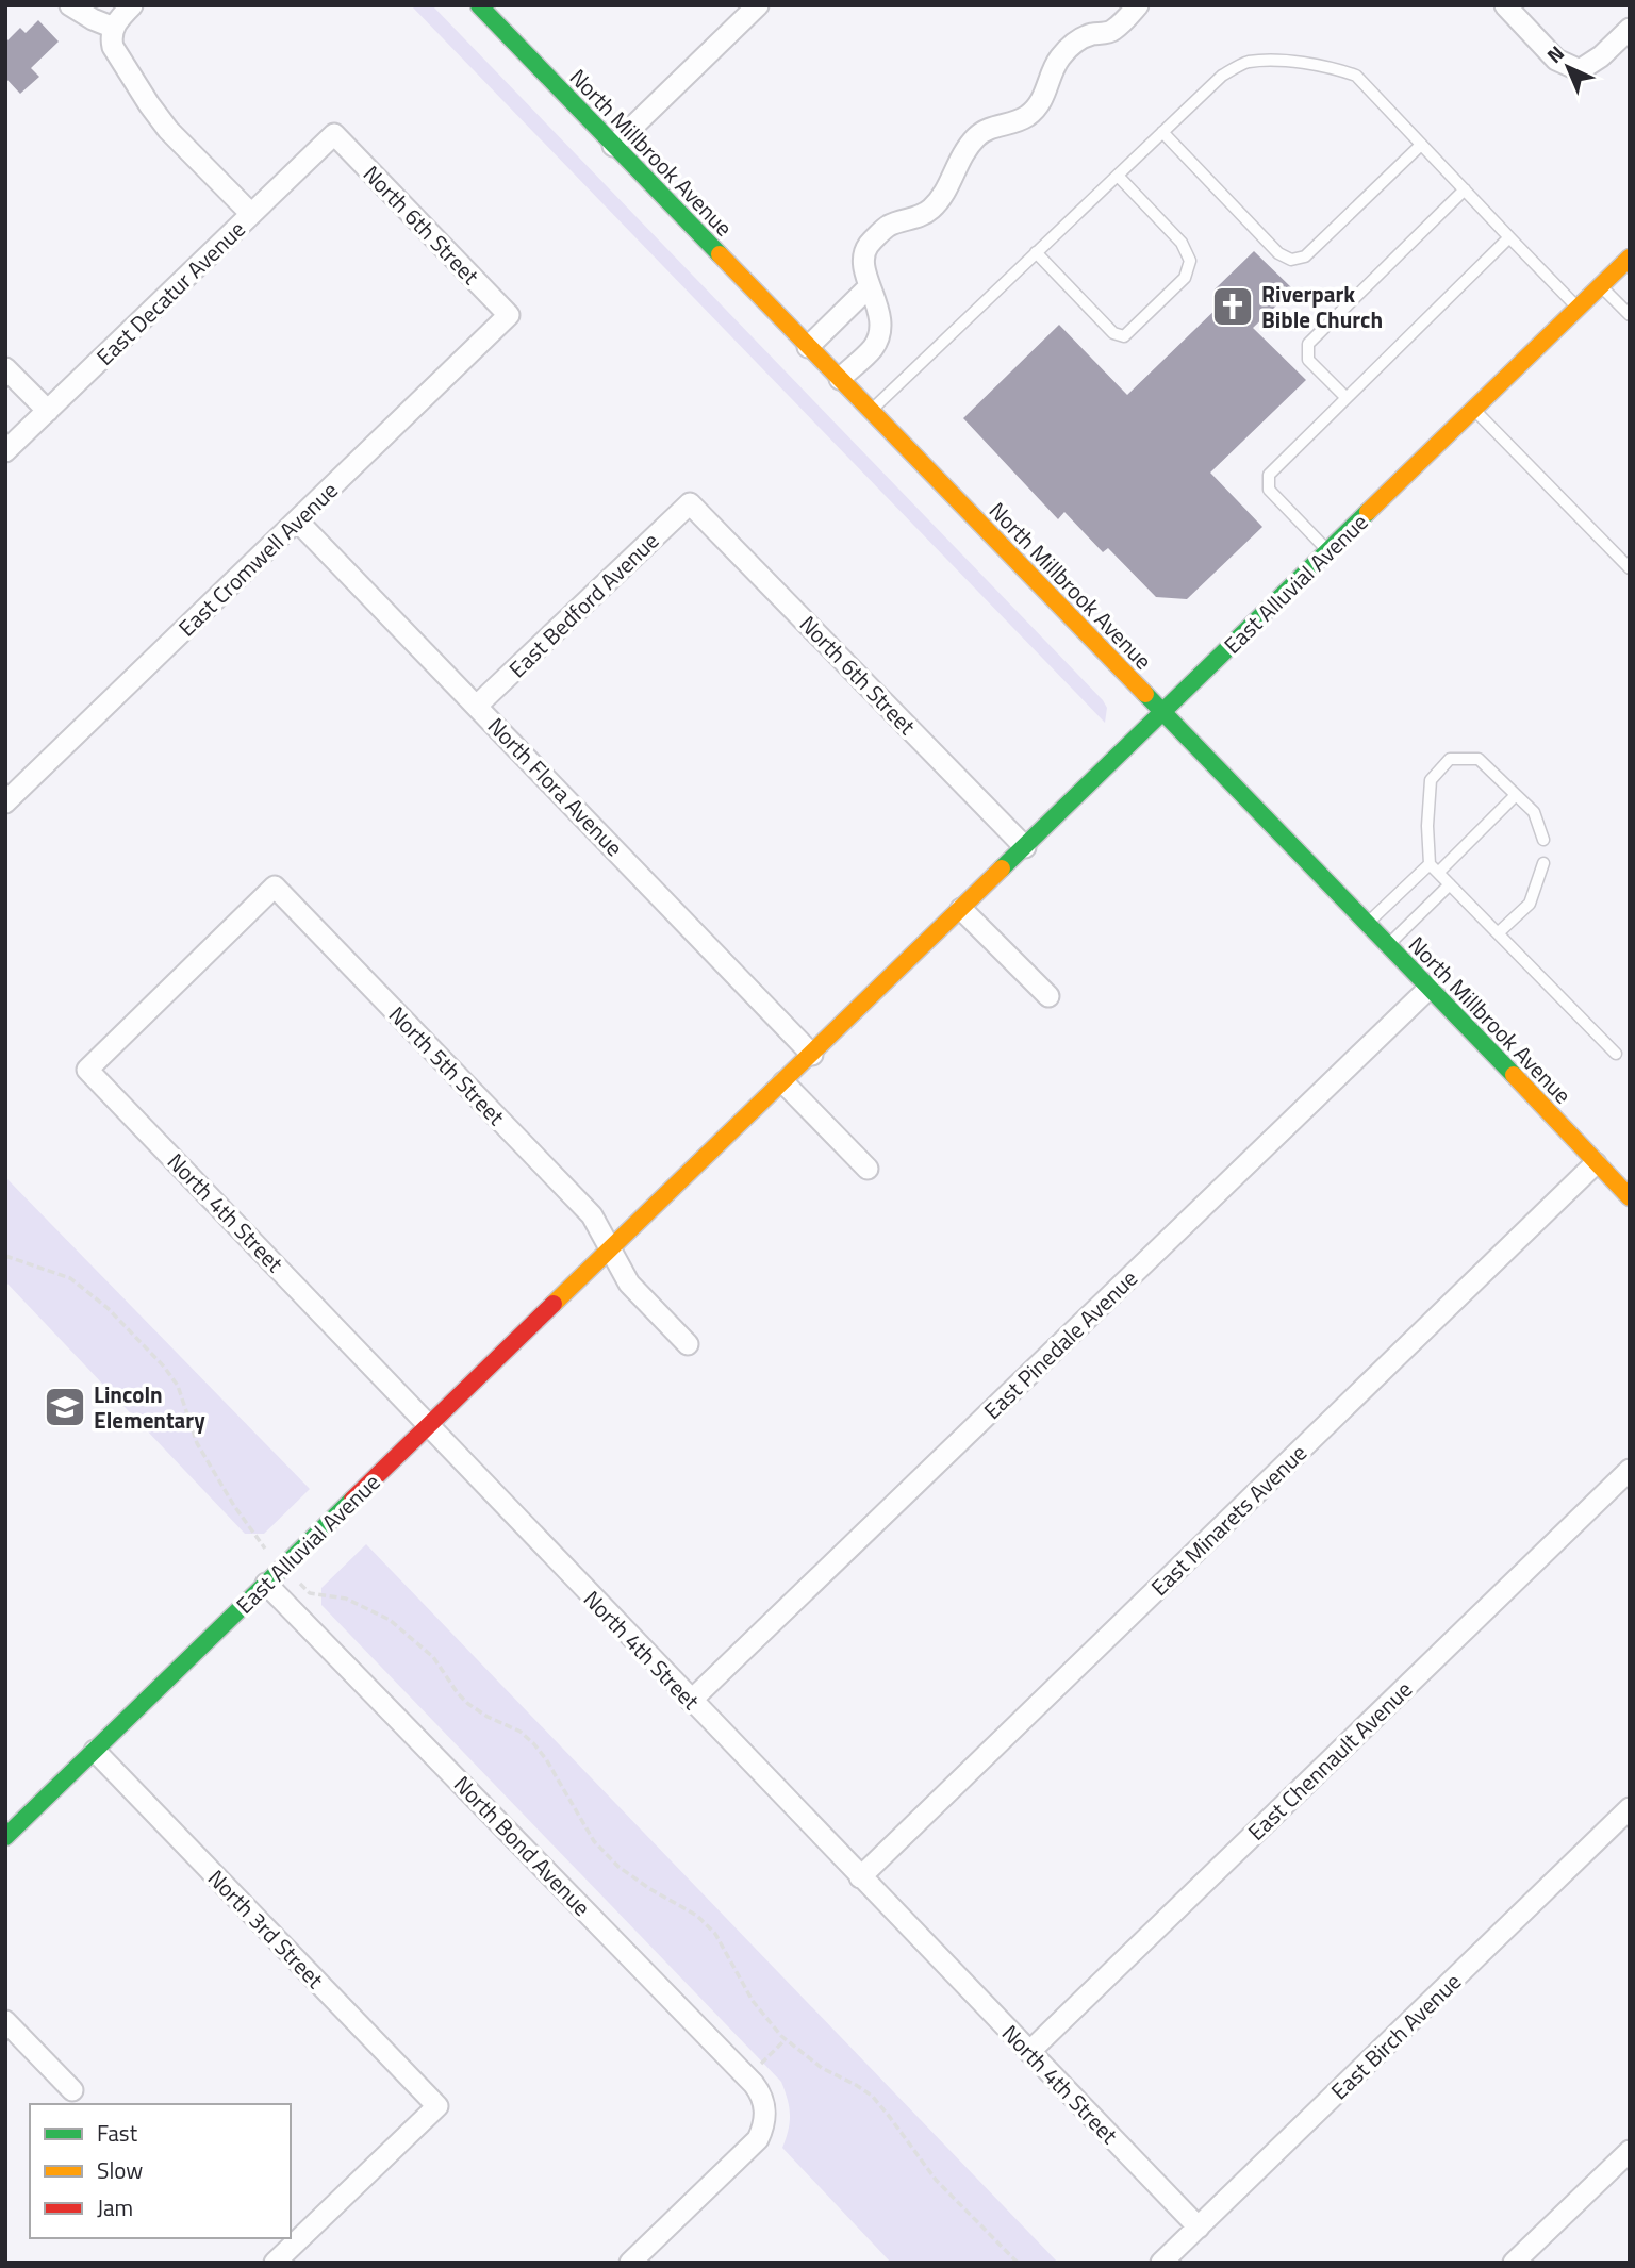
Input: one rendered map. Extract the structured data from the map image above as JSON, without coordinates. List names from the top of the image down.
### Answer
{
  "streets": {
    "main road": ["North Millbrook Avenue", "East Alluvial Avenue"],
    "street": [
      "North 6th Street",
      "East Decatur Avenue",
      "East Cromwell Avenue",
      "East Bedford Avenue",
      "North Flora Avenue",
      "North 5th Street",
      "North 4th Street",
      "East Pinedale Avenue",
      "East Minarets Avenue",
      "East Chennault Avenue",
      "North Bond Avenue",
      "North 3rd Street",
      "East Birch Avenue"
    ]
  },
  "crossings": [
    ["North Millbrook Avenue", "East Alluvial Avenue"],
    ["North Millbrook Avenue", "East Pinedale Avenue"],
    ["North Millbrook Avenue", "East Minarets Avenue"],
    ["North 6th Street", "East Decatur Avenue"],
    ["North 6th Street", "East Cromwell Avenue"],
    ["North 6th Street", "East Alluvial Avenue"],
    ["North 6th Street", "East Bedford Avenue"],
    ["East Cromwell Avenue", "North Flora Avenue"],
    ["East Alluvial Avenue", "North Flora Avenue"],
    ["East Alluvial Avenue", "North 5th Street"],
    ["East Alluvial Avenue", "North 4th Street"],
    ["East Alluvial Avenue", "North Bond Avenue"],
    ["East Alluvial Avenue", "North 3rd Street"],
    ["East Bedford Avenue", "North Flora Avenue"],
    ["North 5th Street", "North 4th Street"],
    ["North 4th Street", "East Pinedale Avenue"],
    ["North 4th Street", "East Minarets Avenue"],
    ["North 4th Street", "East Chennault Avenue"],
    ["North 4th Street", "East Birch Avenue"]
  ],
  "places": {
    "church": ["Riverpark Bible Church"],
    "school or university": ["Lincoln Elementary"]
  },
  "legend": ["Fast", "Slow", "Jam"],
  "north": "top left"
}
